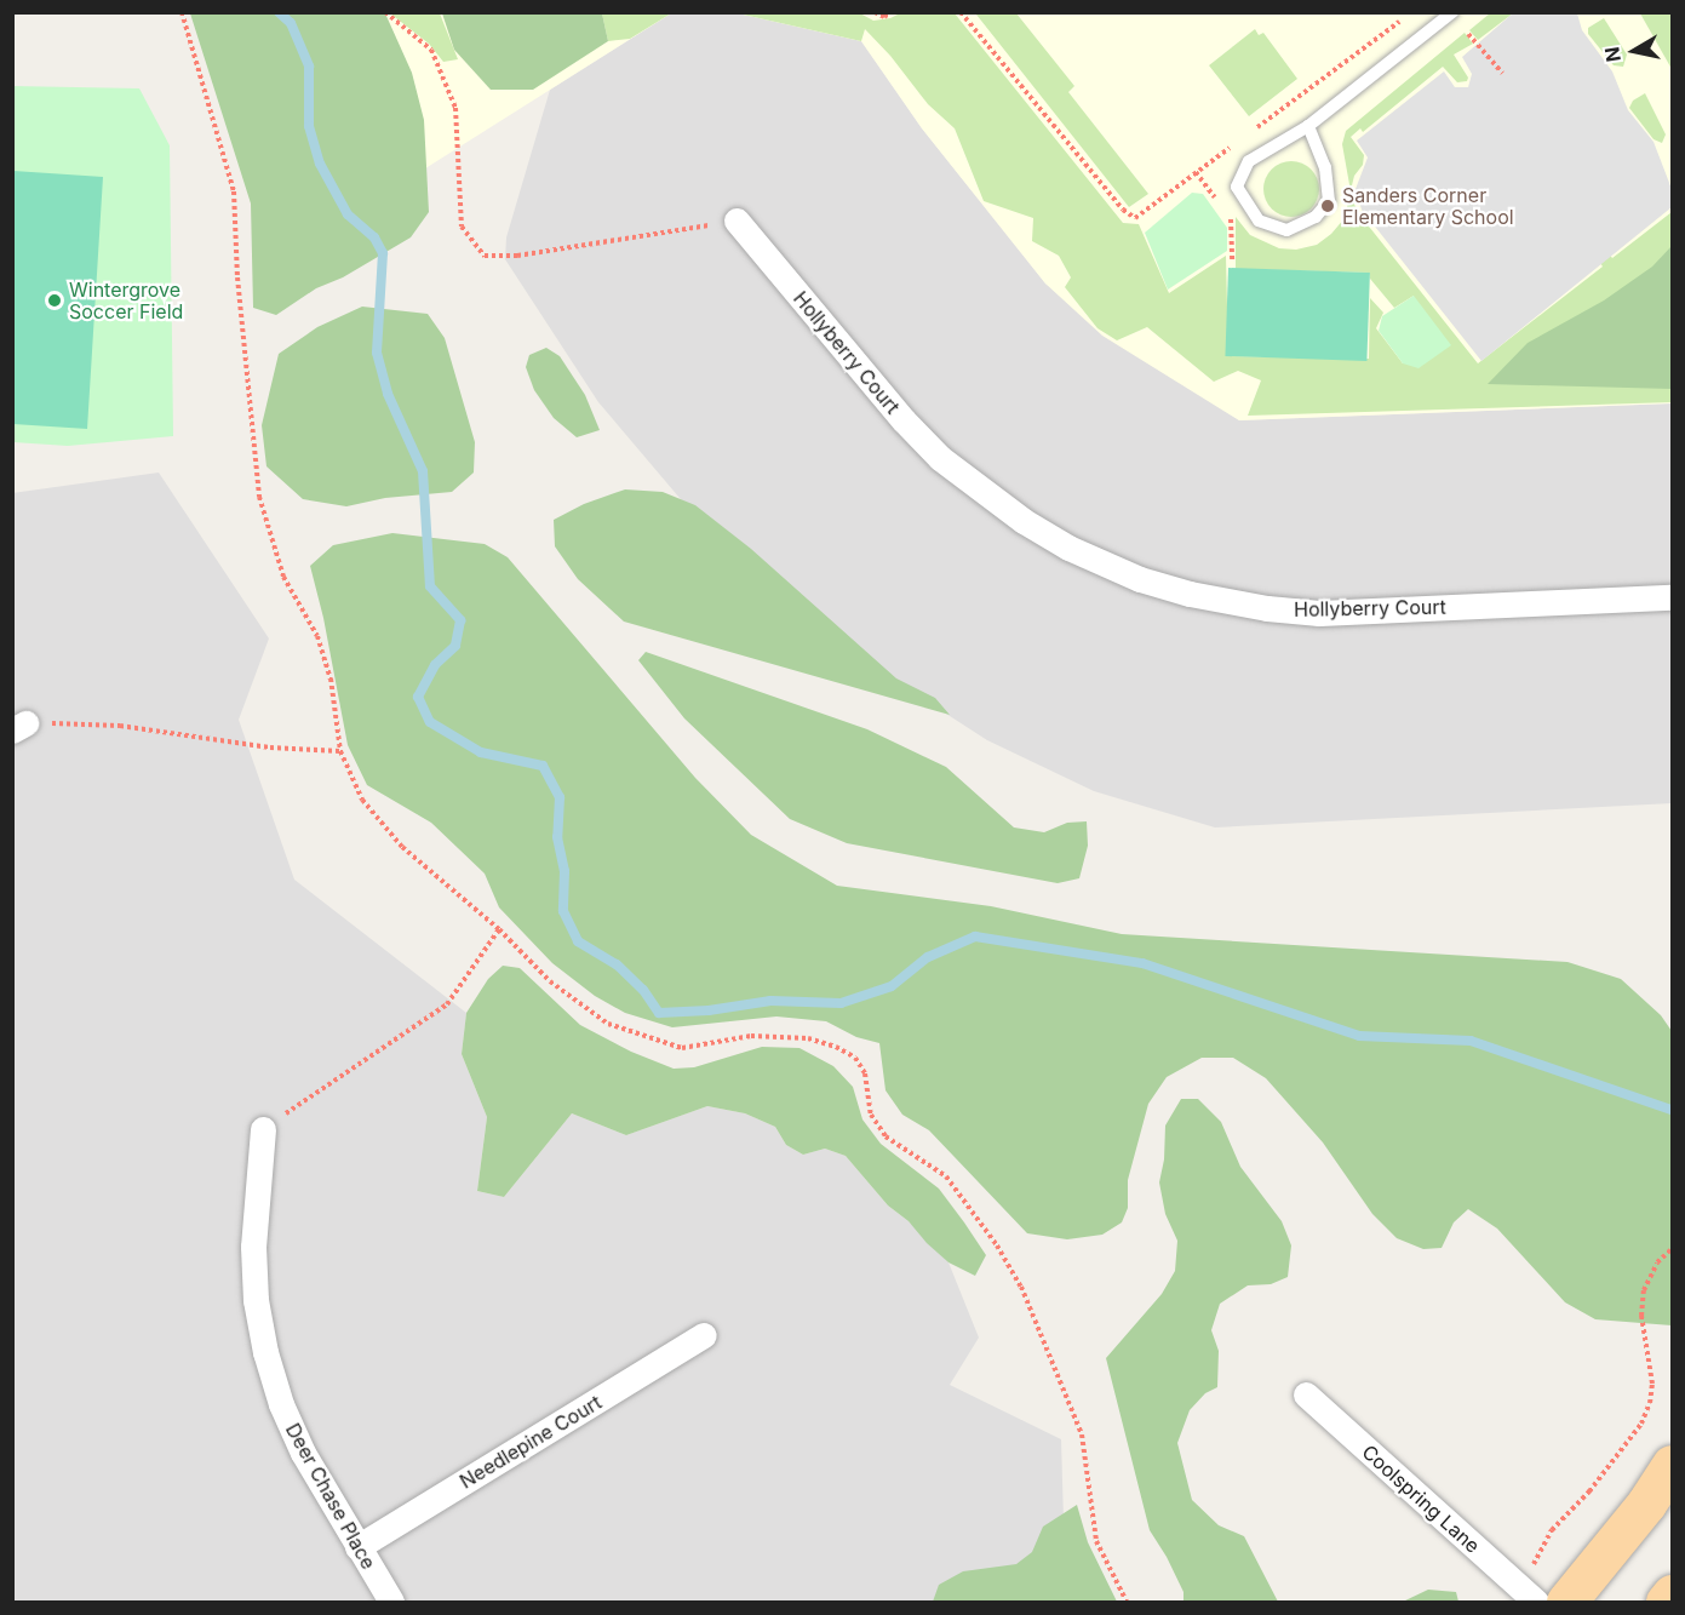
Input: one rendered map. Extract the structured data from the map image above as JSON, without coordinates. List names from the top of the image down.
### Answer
{
  "streets": {
    "street": [
      "Hollyberry Court",
      "Needlepine Court",
      "Deer Chase Place",
      "Coolspring Lane"
    ]
  },
  "crossings": [
    ["Needlepine Court", "Deer Chase Place"]
  ],
  "places": ["Sanders Corner Elementary School", "Wintergrove Soccer Field"],
  "north": "left"
}
